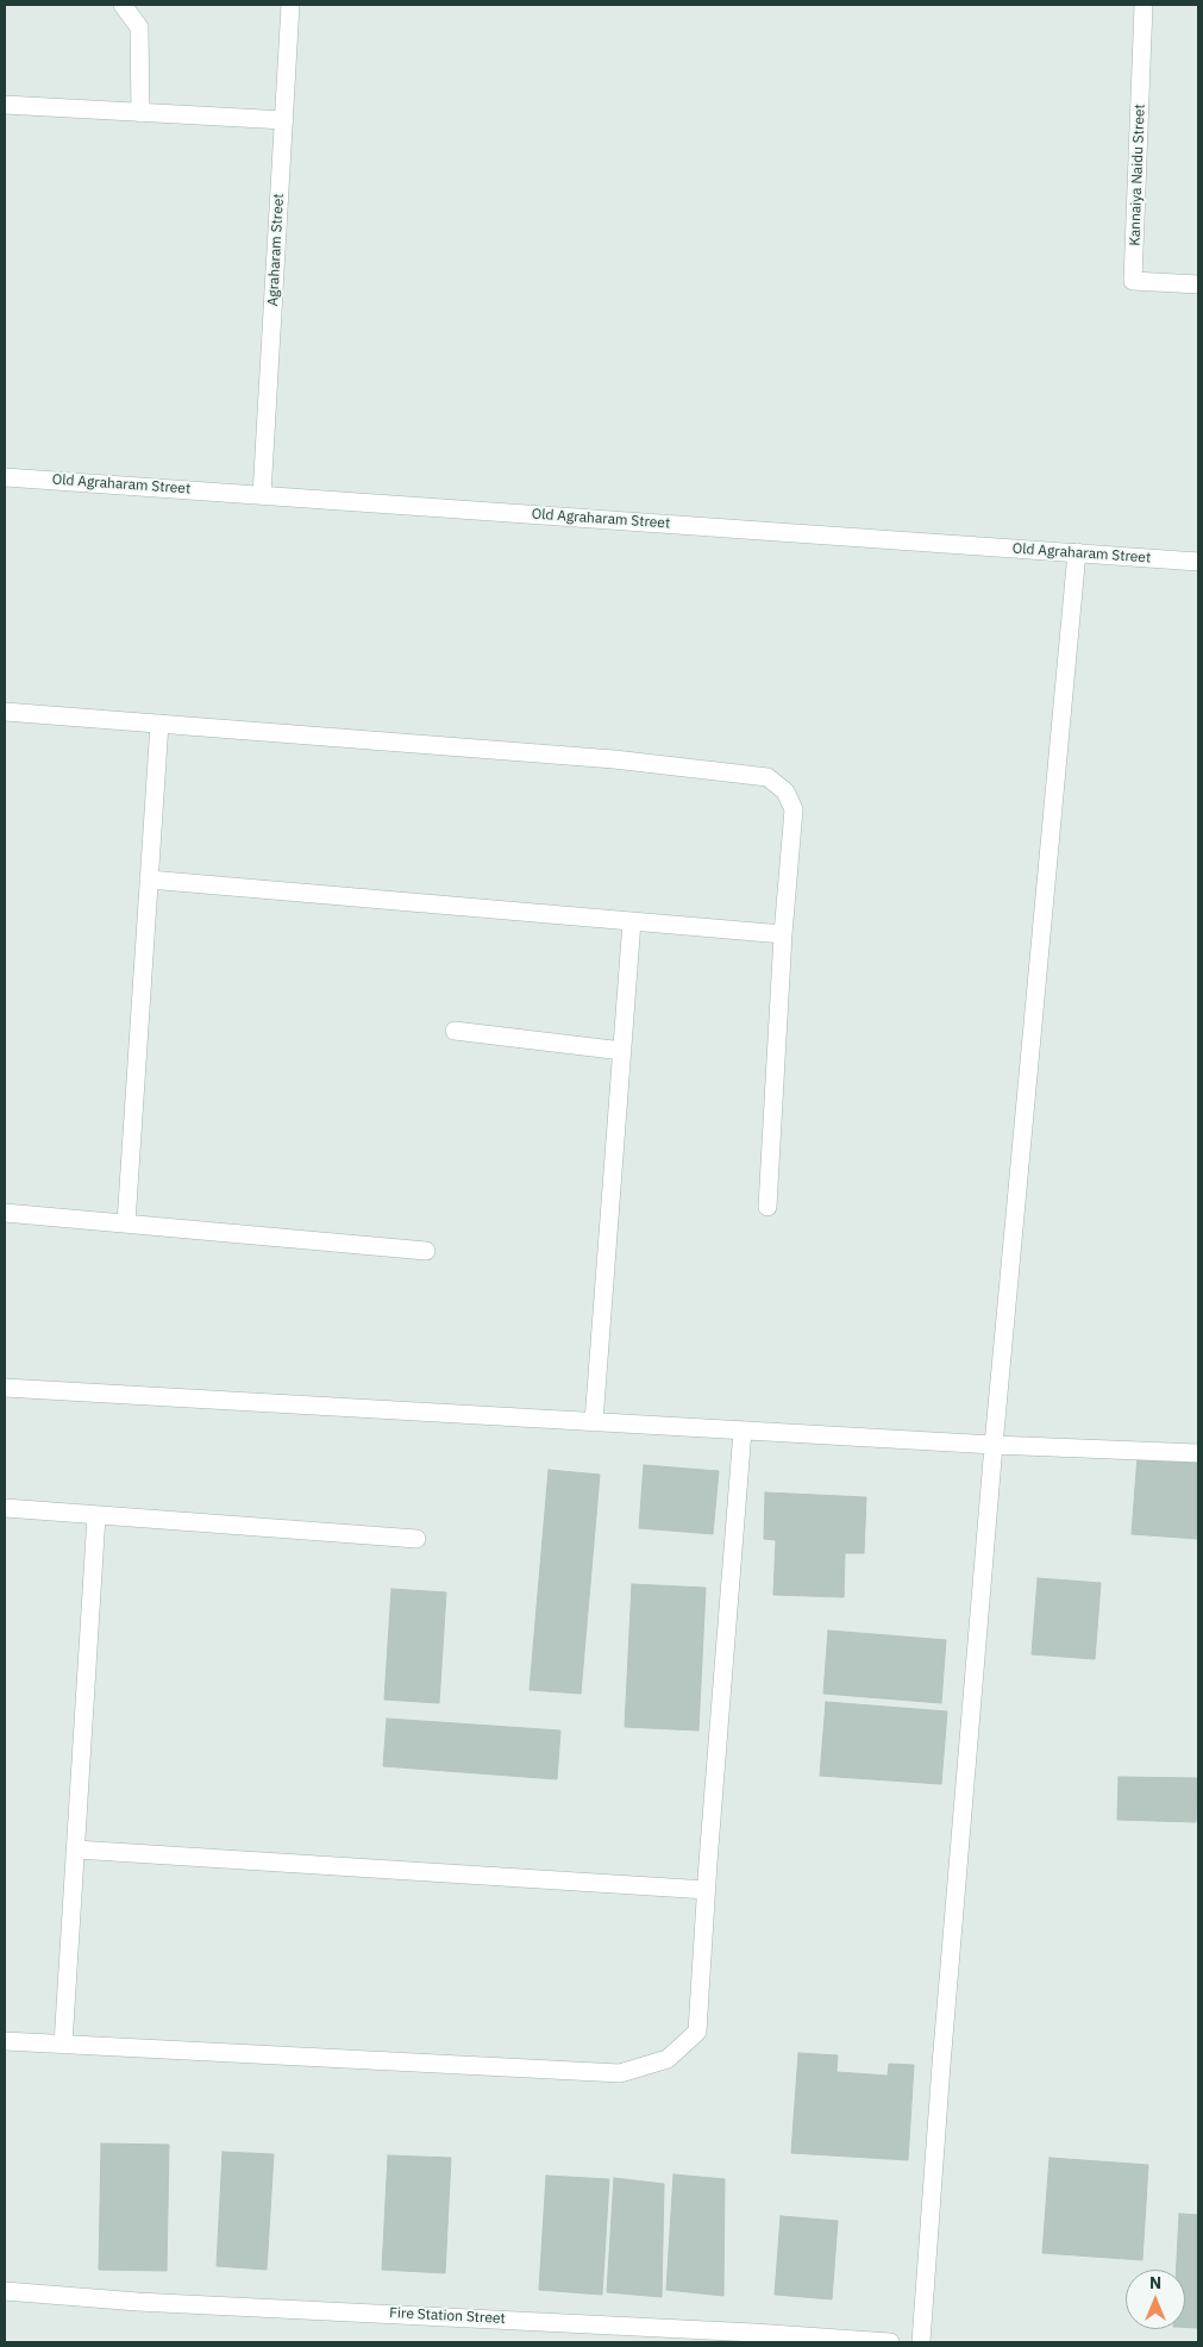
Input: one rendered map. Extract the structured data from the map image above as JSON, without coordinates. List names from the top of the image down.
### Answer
{
  "streets": {
    "street": [
      "Kannaiya Naidu Street",
      "Agraharam Street",
      "Old Agraharam Street",
      "Fire Station Street"
    ]
  },
  "crossings": [
    ["Agraharam Street", "Old Agraharam Street"]
  ],
  "north": "top"
}
